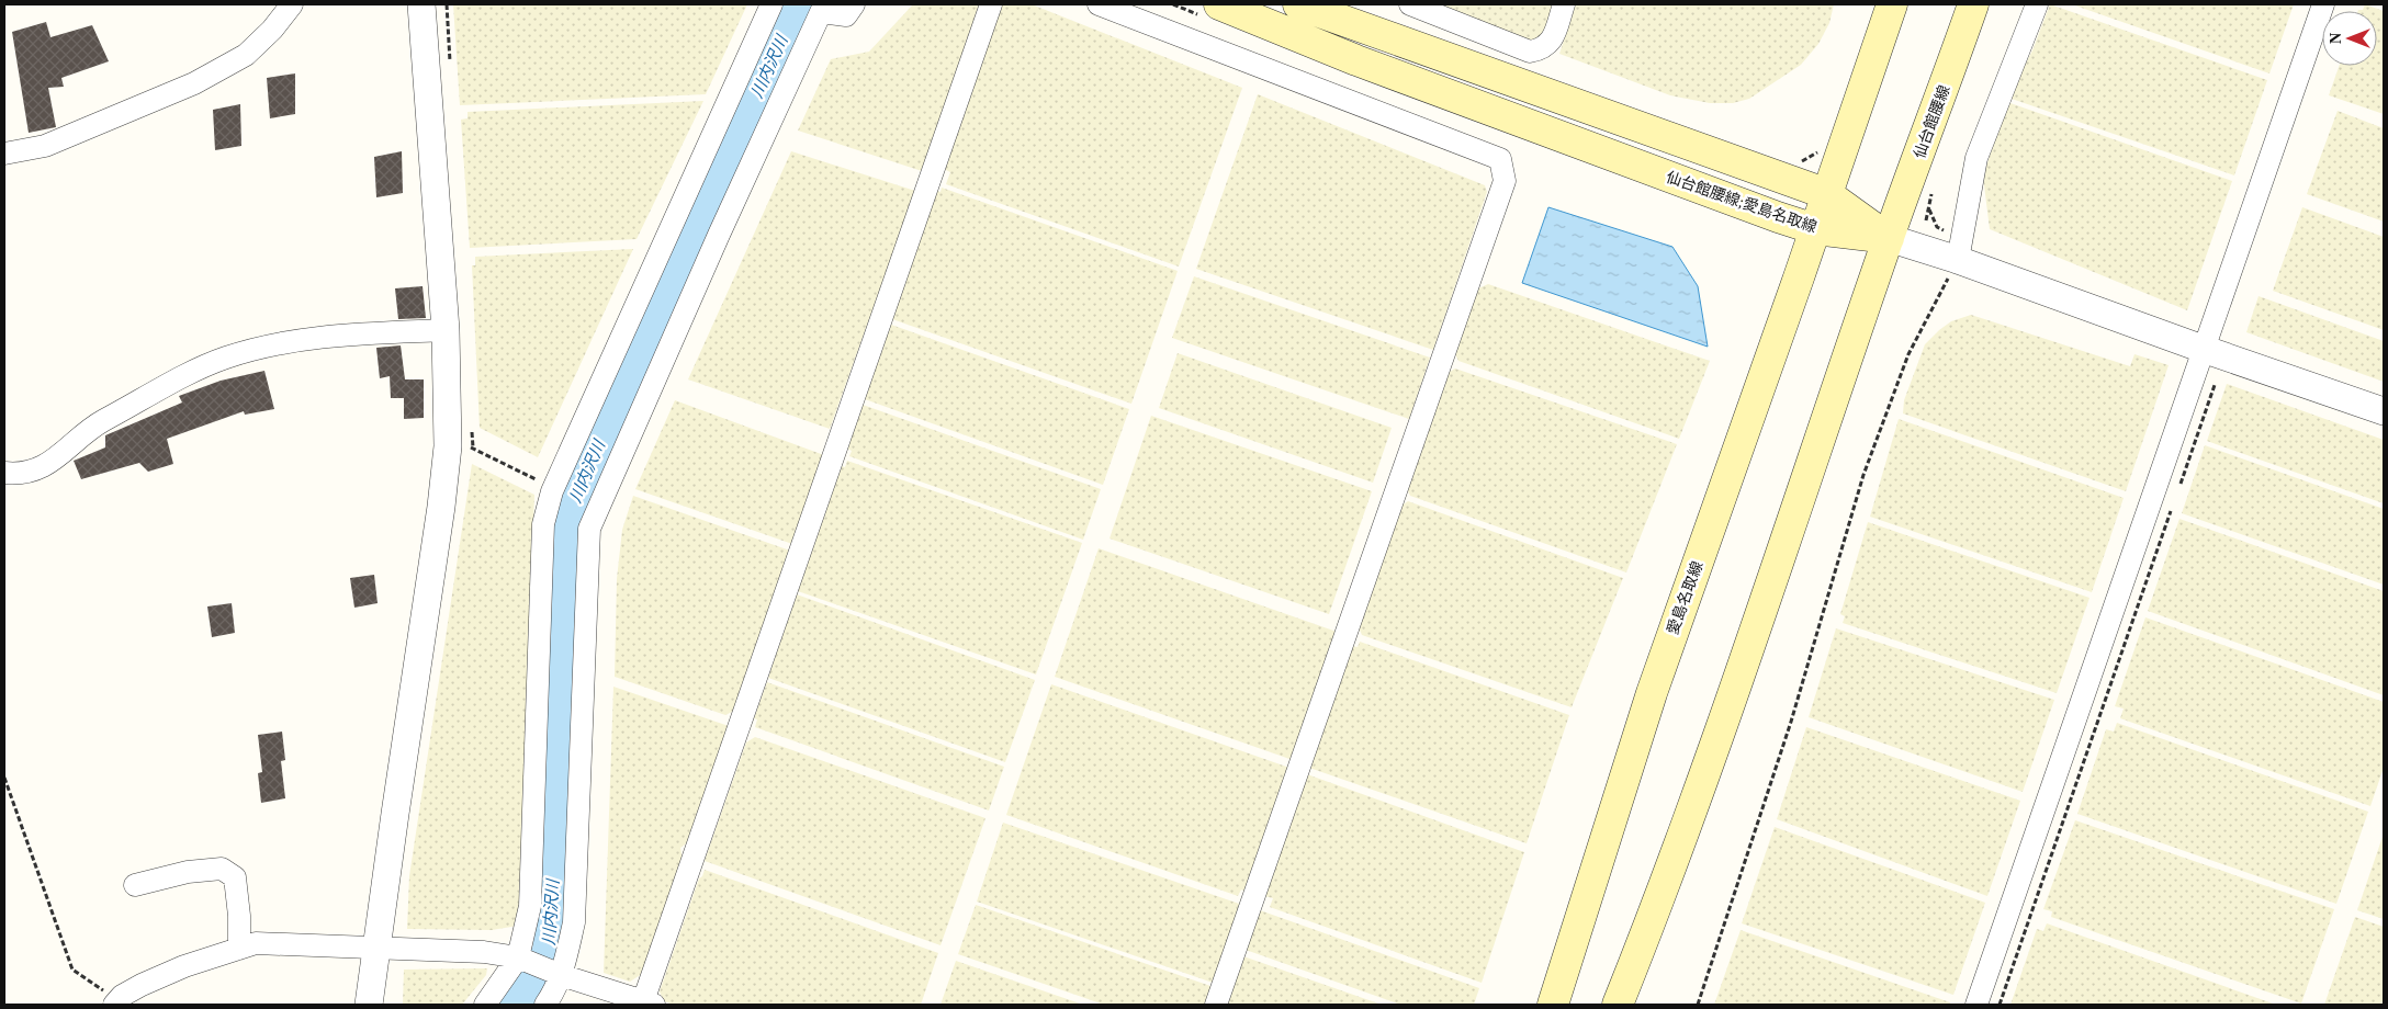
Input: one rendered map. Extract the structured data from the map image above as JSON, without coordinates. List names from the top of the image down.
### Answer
{
  "streets": {
    "main road": ["仙台館腰線", "仙台館腰線;愛島名取線", "愛島名取線"]
  },
  "crossings": [
    ["仙台館腰線", "仙台館腰線;愛島名取線"],
    ["仙台館腰線;愛島名取線", "愛島名取線"]
  ],
  "water": ["川内沢川"],
  "north": "left"
}
